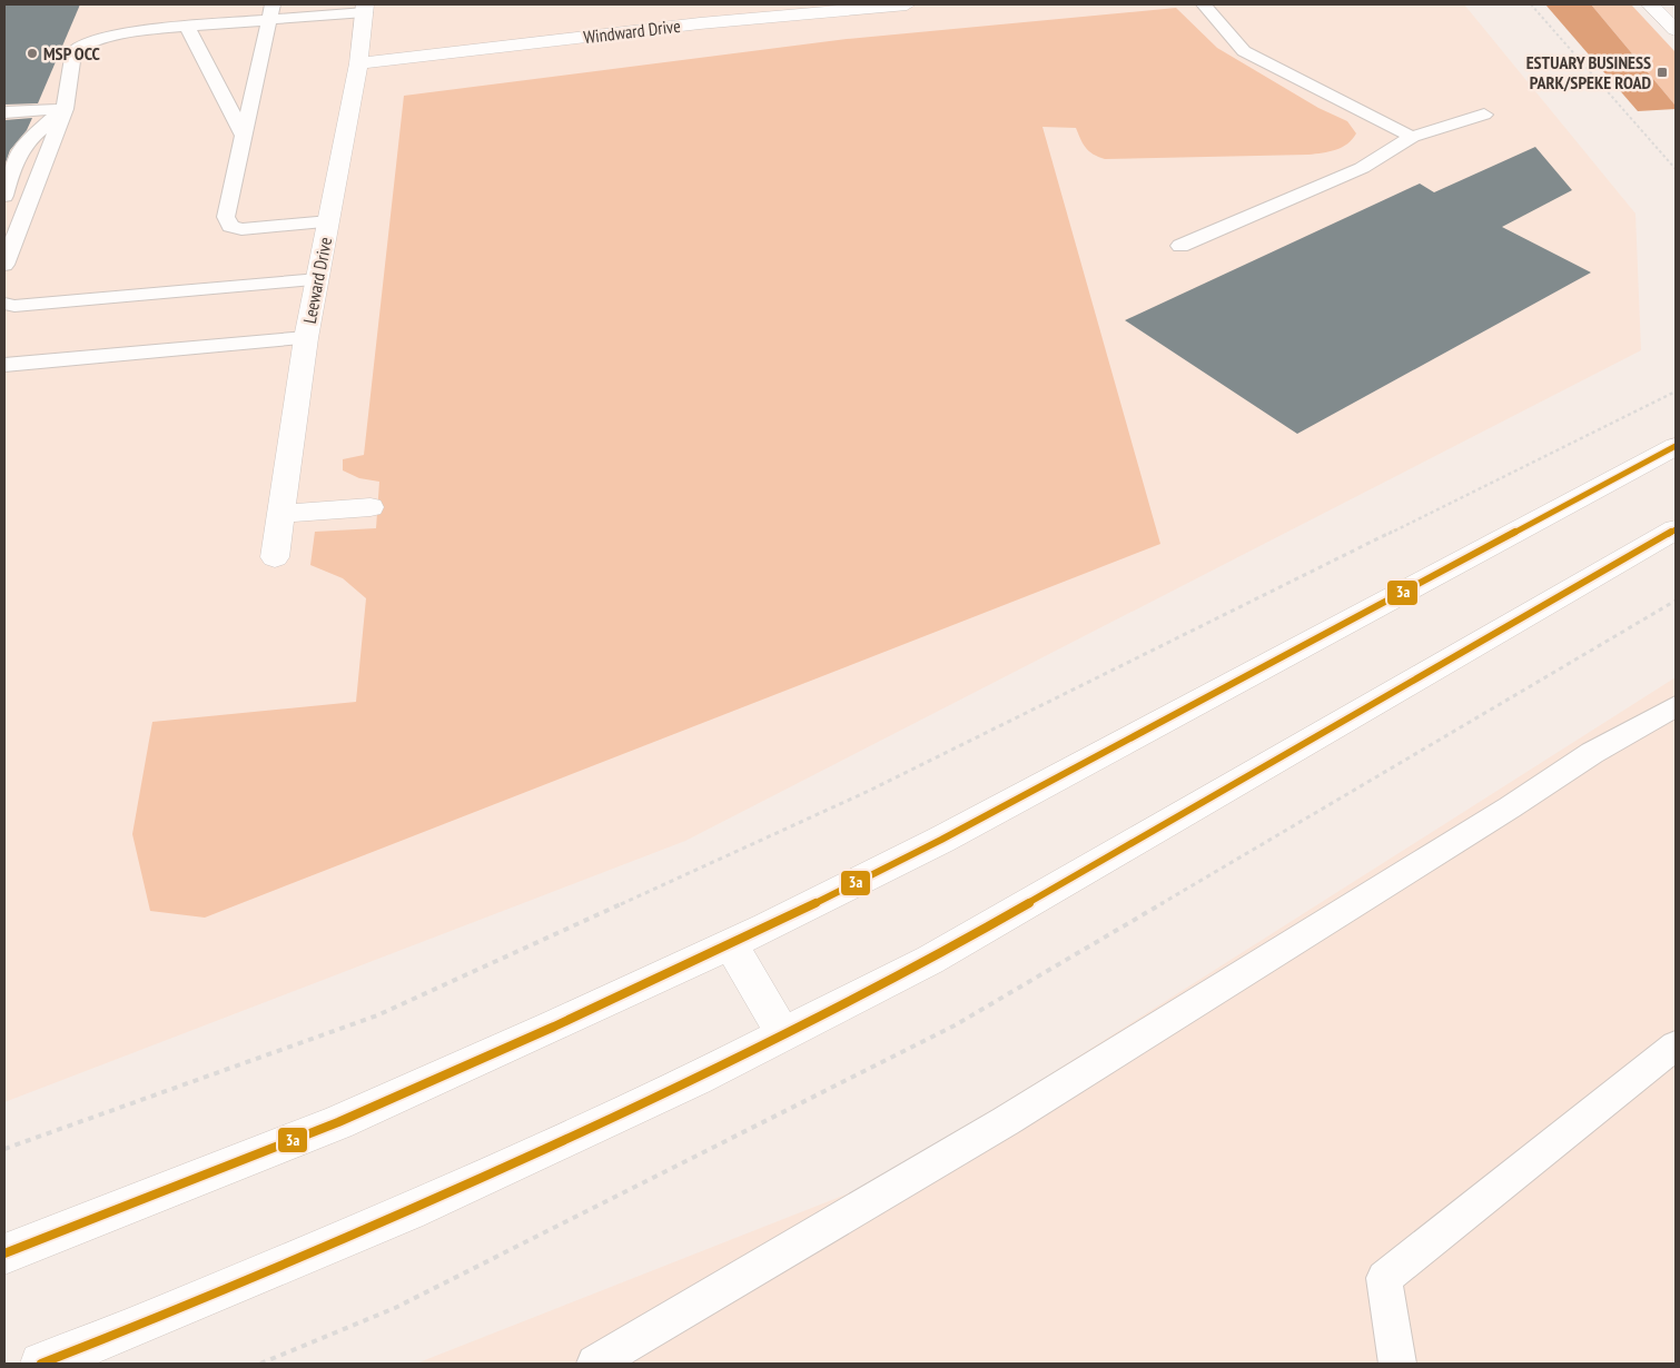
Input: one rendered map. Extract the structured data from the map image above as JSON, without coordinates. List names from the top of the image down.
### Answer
{
  "streets": {
    "main road": ["Windward Drive", "Leeward Drive"]
  },
  "crossings": [
    ["Windward Drive", "Leeward Drive"]
  ],
  "places": {
    "other": ["MSP OCC"],
    "transit": ["ESTUARY BUSINESS PARK/SPEKE ROAD"]
  },
  "lines": ["transit line 3a"]
}
